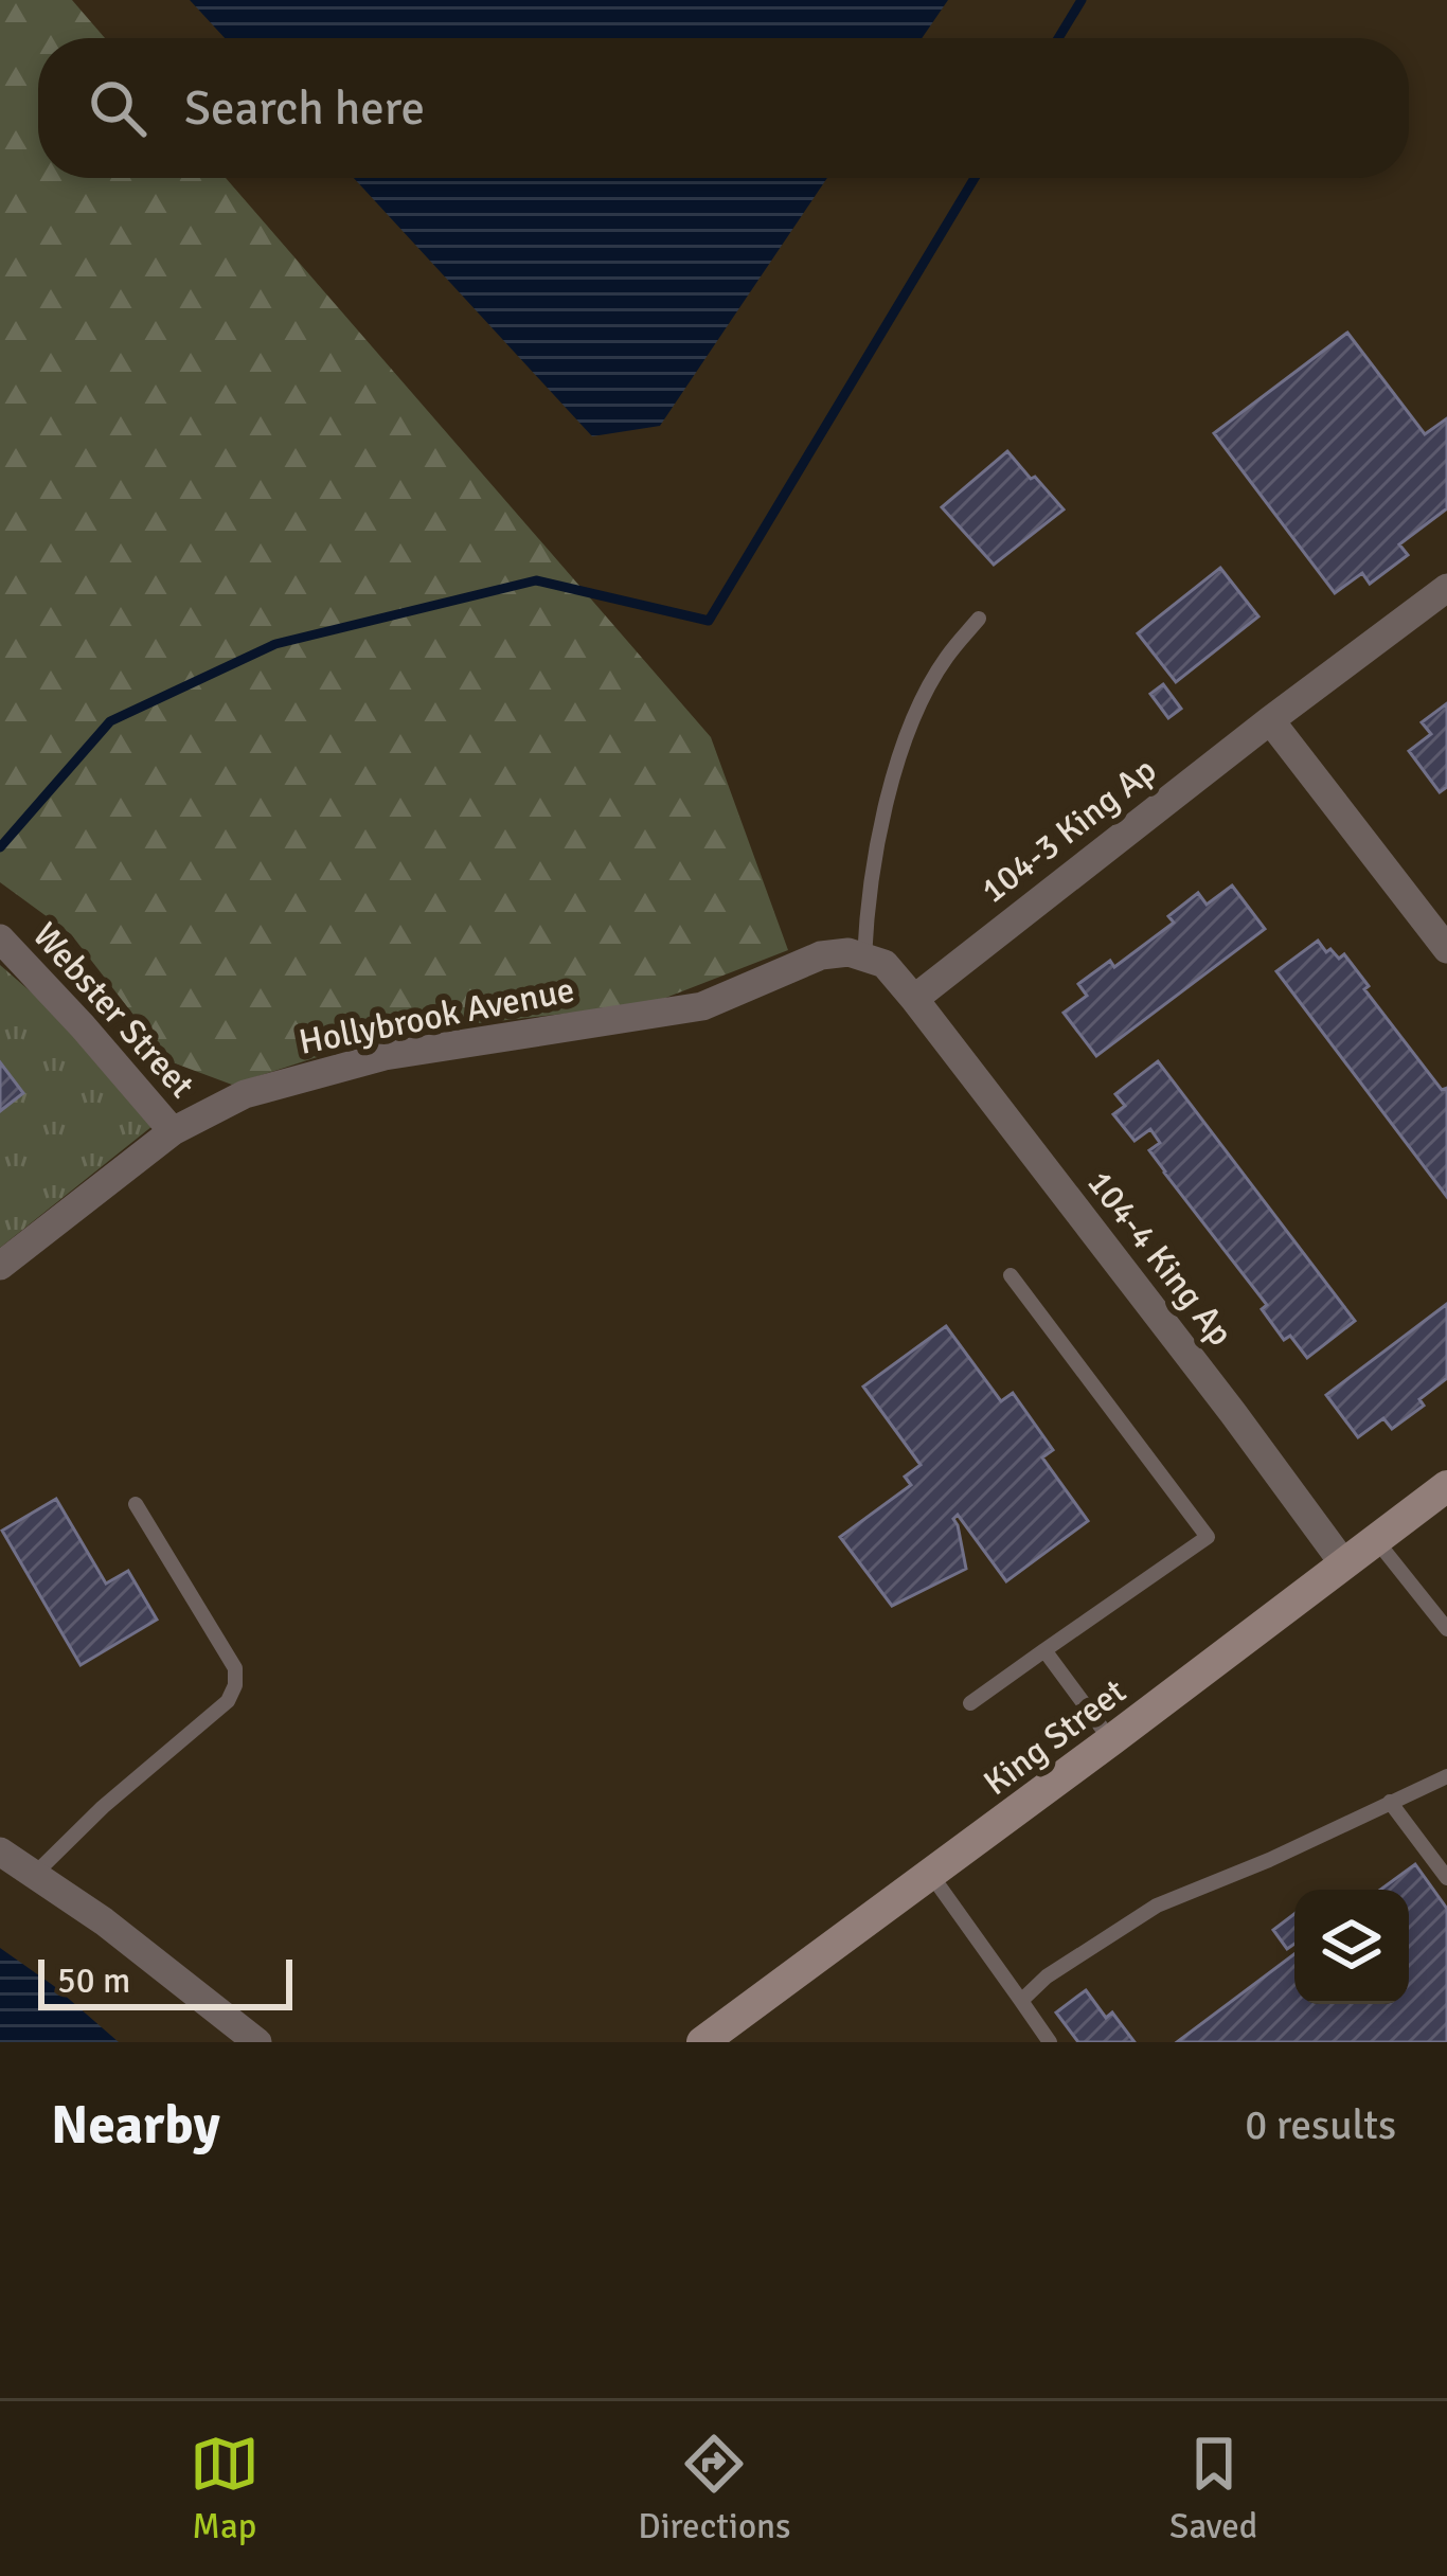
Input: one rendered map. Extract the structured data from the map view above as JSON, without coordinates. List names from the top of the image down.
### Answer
{
  "streets": {
    "street": [
      "104-3 King Ap",
      "Webster Street",
      "Hollybrook Avenue",
      "104-4 King Ap",
      "King Street"
    ]
  },
  "crossings": [
    ["104-3 King Ap", "104-4 King Ap"],
    ["Webster Street", "Hollybrook Avenue"],
    ["104-4 King Ap", "King Street"]
  ],
  "scale_bar": "50 m",
  "page": {
    "search": "Search here",
    "scale": "50 m",
    "heading": ["Nearby", "0 results"],
    "nav": ["Map", "Directions", "Saved"]
  }
}
